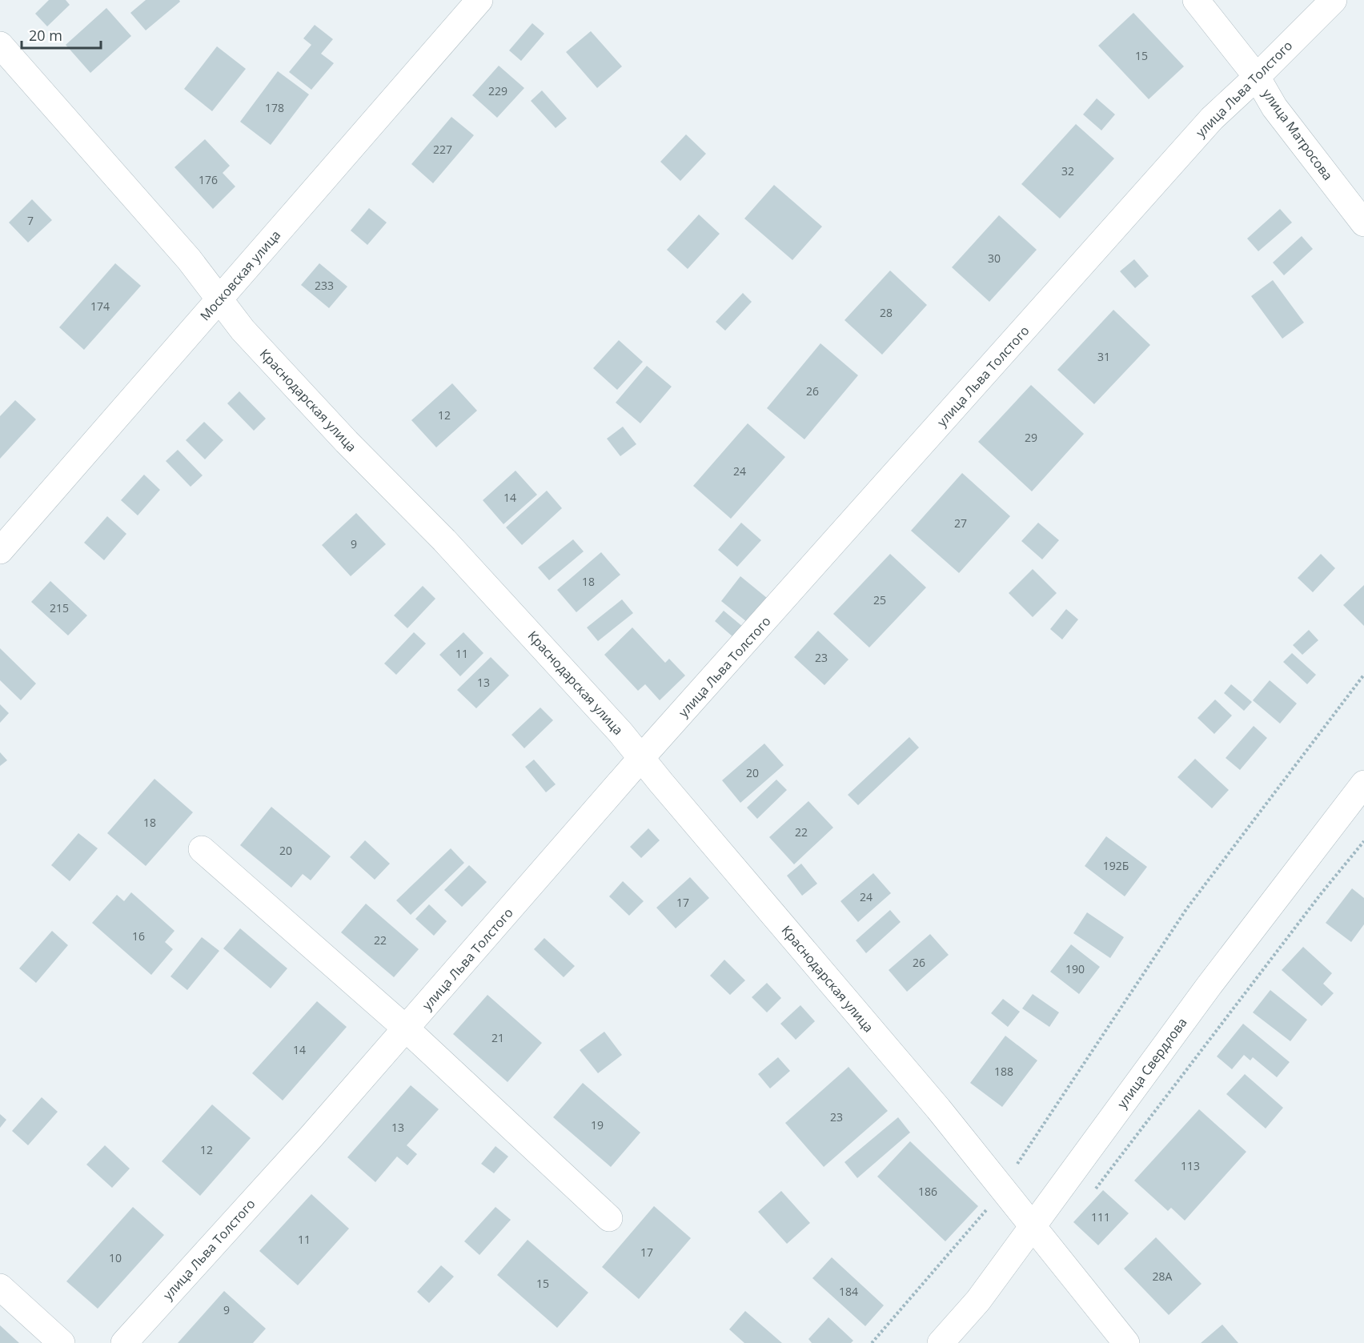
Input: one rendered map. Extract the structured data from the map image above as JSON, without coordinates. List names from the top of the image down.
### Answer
{
  "streets": {
    "street": [
      "улица Льва Толстого",
      "улица Матросова",
      "Московская улица",
      "Краснодарская улица",
      "улица Свердлова"
    ]
  },
  "crossings": [
    ["улица Льва Толстого", "улица Матросова"],
    ["улица Льва Толстого", "Краснодарская улица"],
    ["Московская улица", "Краснодарская улица"],
    ["Краснодарская улица", "улица Свердлова"]
  ],
  "house_numbers": [
    "15",
    "229",
    "178",
    "227",
    "32",
    "176",
    "7",
    "30",
    "233",
    "174",
    "28",
    "31",
    "26",
    "12",
    "29",
    "24",
    "14",
    "27",
    "9",
    "18",
    "25",
    "215",
    "11",
    "23",
    "13",
    "20",
    "18",
    "22",
    "20",
    "192Б",
    "24",
    "17",
    "16",
    "22",
    "26",
    "190",
    "21",
    "14",
    "188",
    "23",
    "19",
    "13",
    "12",
    "113",
    "186",
    "111",
    "11",
    "17",
    "10",
    "28А",
    "15",
    "184",
    "9"
  ],
  "scale_bar": "20 m"
}
